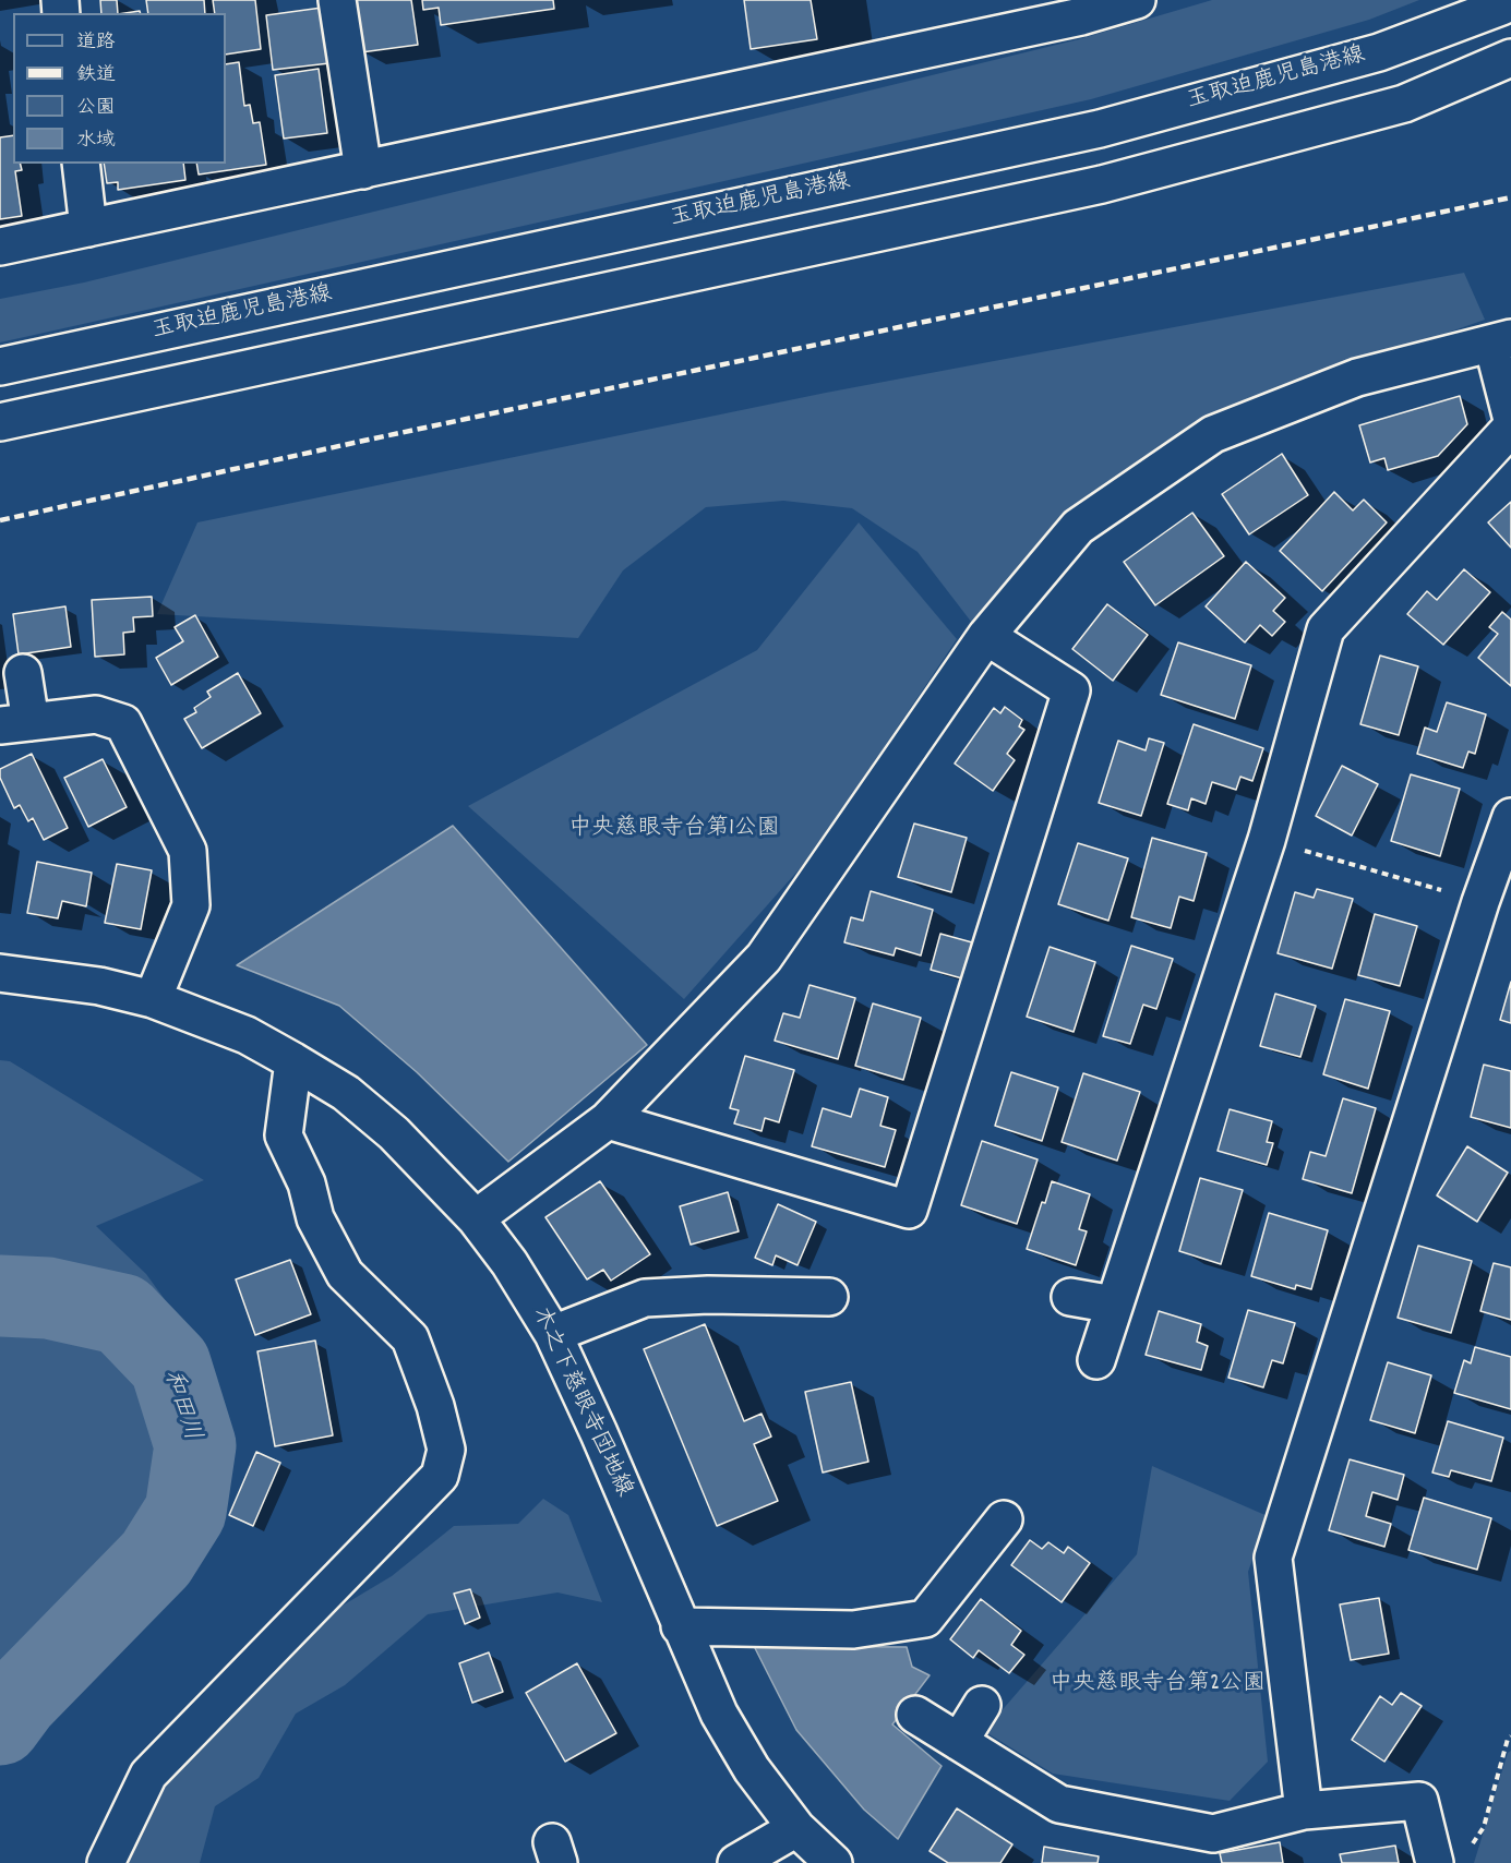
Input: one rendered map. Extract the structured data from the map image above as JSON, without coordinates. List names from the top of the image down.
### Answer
{
  "streets": {
    "street": ["玉取迫鹿児島港線", "木之下慈眼寺団地線"]
  },
  "water": ["和田川"],
  "parks": ["中央慈眼寺台第1公園", "中央慈眼寺台第2公園"],
  "legend": [
    "道路",
    "鉄道",
    "公園",
    "水域"
  ]
}
